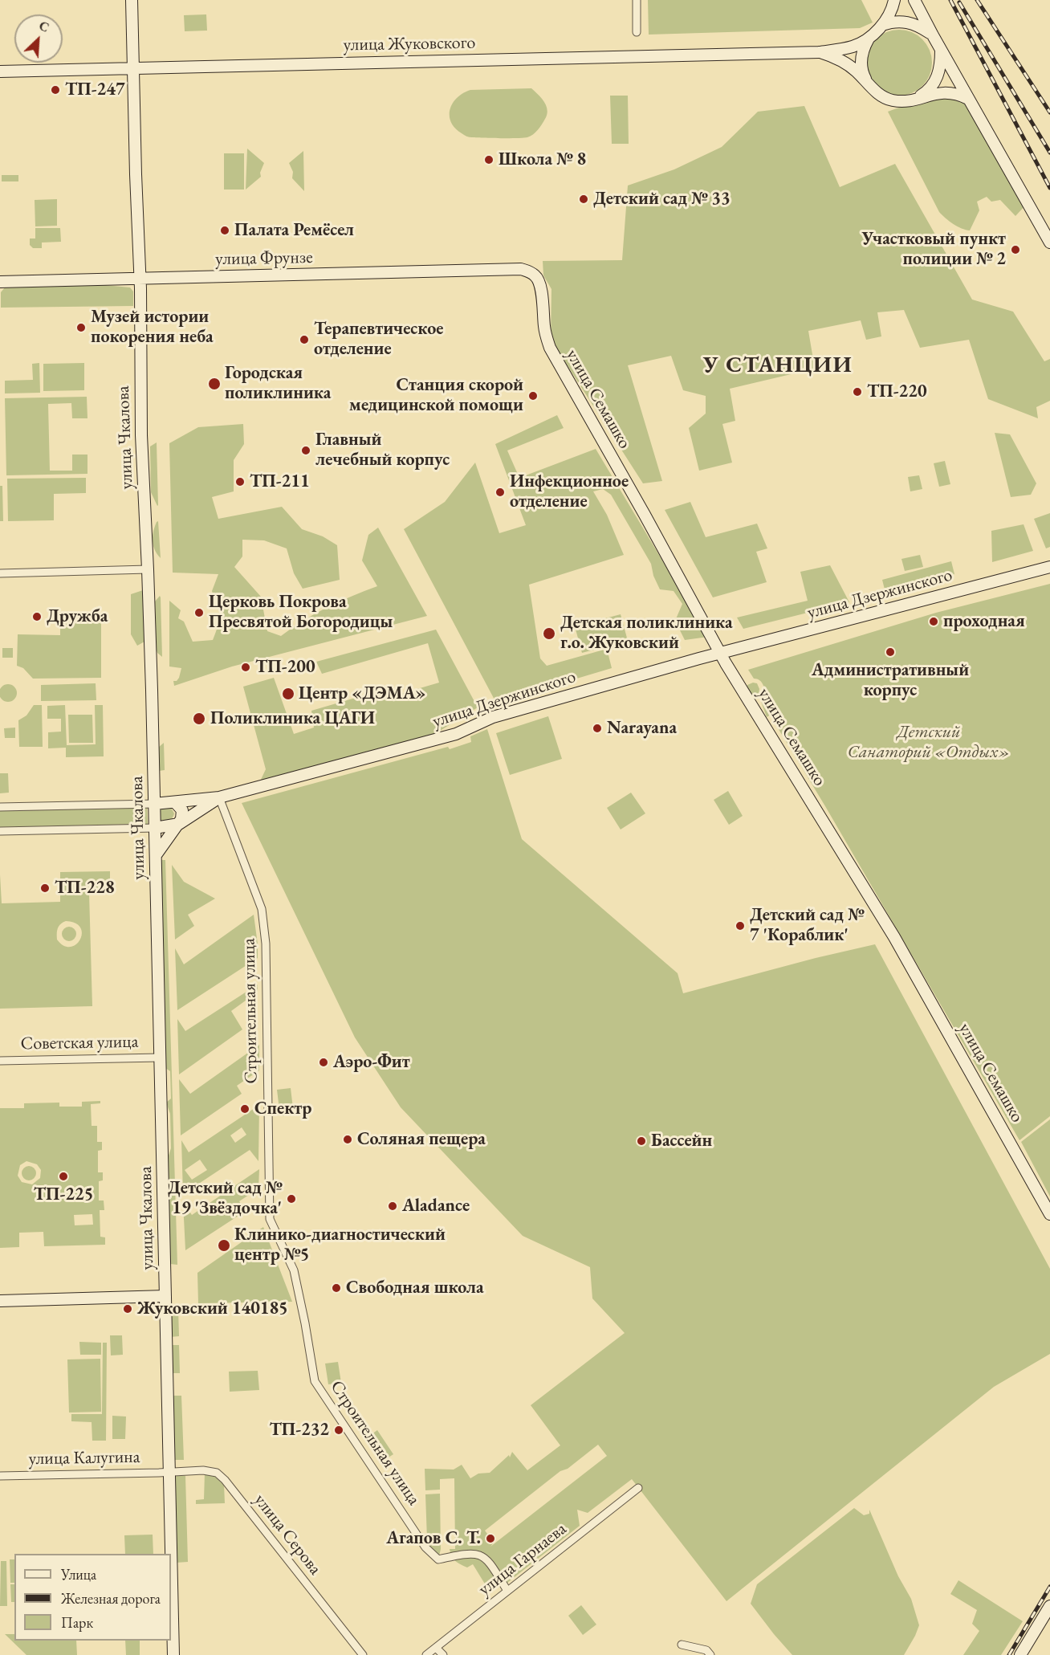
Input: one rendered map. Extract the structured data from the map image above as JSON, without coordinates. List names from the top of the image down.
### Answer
{
  "streets": {
    "main road": [
      "улица Жуковского",
      "улица Фрунзе",
      "улица Семашко",
      "улица Чкалова",
      "улица Дзержинского"
    ],
    "street": [
      "Строительная улица",
      "Советская улица",
      "улица Калугина",
      "улица Серова",
      "улица Гарнаева"
    ]
  },
  "crossings": [
    ["улица Жуковского", "улица Чкалова"],
    ["улица Фрунзе", "улица Семашко"],
    ["улица Фрунзе", "улица Чкалова"],
    ["улица Семашко", "улица Дзержинского"],
    ["улица Чкалова", "улица Дзержинского"],
    ["улица Чкалова", "Советская улица"],
    ["улица Чкалова", "улица Калугина"],
    ["улица Чкалова", "улица Серова"],
    ["улица Дзержинского", "Строительная улица"],
    ["Строительная улица", "улица Гарнаева"],
    ["улица Калугина", "улица Серова"]
  ],
  "districts": ["У СТАНЦИИ"],
  "parks": ["Детский Санаторий «Отдых»"],
  "places": [
    "ТП-247",
    "Школа № 8",
    "Детский сад № 33",
    "Палата Ремёсел",
    "Участковый пункт полиции № 2",
    "Музей истории покорения неба",
    "Терапевтическое отделение",
    "Городская поликлиника",
    "ТП-220",
    "Станция скорой медицинской помощи",
    "Главный лечебный корпус",
    "ТП-211",
    "Инфекционное отделение",
    "Церковь Покрова Пресвятой Богородицы",
    "Дружба",
    "проходная",
    "Детская поликлиника г.о. Жуковский",
    "Административный корпус",
    "ТП-200",
    "Центр «ДЭМА»",
    "Поликлиника ЦАГИ",
    "Narayana",
    "ТП-228",
    "Детский сад № 7 'Кораблик'",
    "Аэро-Фит",
    "Спектр",
    "Соляная пещера",
    "Бассейн",
    "ТП-225",
    "Детский сад № 19 'Звёздочка'",
    "Aladance",
    "Клинико-диагностический центр №5",
    "Свободная школа",
    "Жуковский 140185",
    "ТП-232",
    "Агапов С. Т."
  ],
  "legend": ["Улица", "Железная дорога", "Парк"],
  "north": "top right"
}
